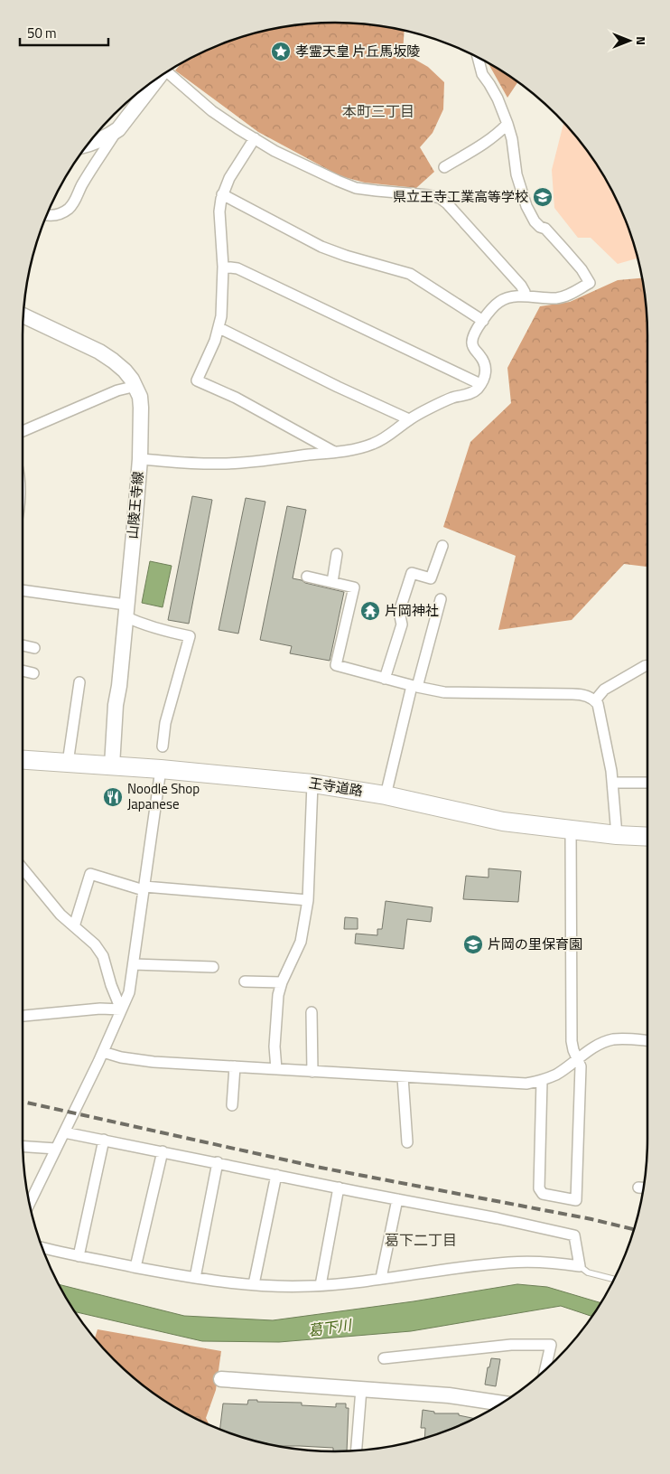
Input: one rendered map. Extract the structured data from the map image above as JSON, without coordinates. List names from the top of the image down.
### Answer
{
  "streets": {
    "highway": ["王寺道路"],
    "main road": ["山陵王寺線"]
  },
  "crossings": [
    ["山陵王寺線", "王寺道路"]
  ],
  "districts": ["本町三丁目", "葛下二丁目"],
  "water": ["葛下川"],
  "places": {
    "place": ["孝霊天皇 片丘馬坂陵"],
    "school or university": ["県立王寺工業高等学校", "片岡の里保育園"],
    "temple": ["片岡神社"],
    "restaurant": ["Noodle Shop Japanese"]
  },
  "scale_bar": "50 m",
  "north": "right"
}
